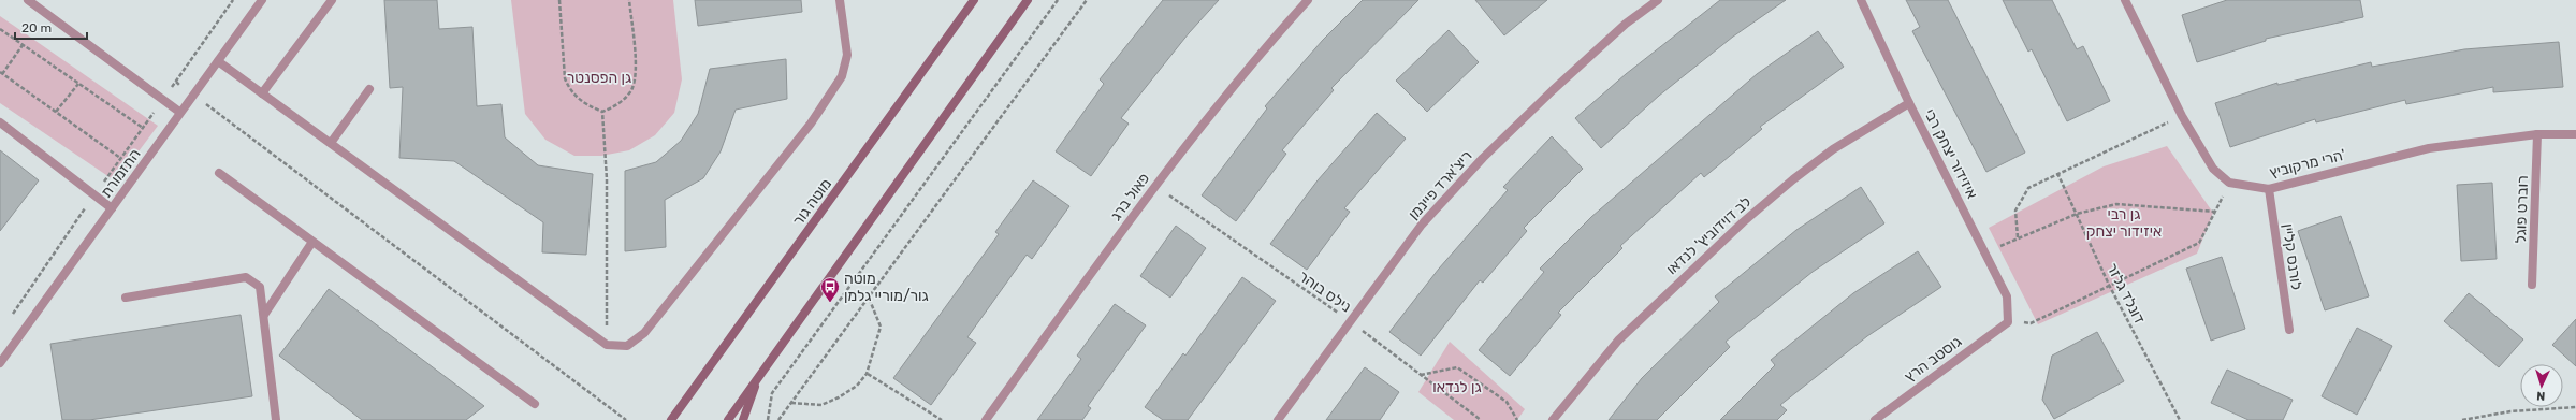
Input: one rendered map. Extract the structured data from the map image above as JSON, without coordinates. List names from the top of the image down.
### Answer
{
  "streets": {
    "main road": ["מוטה גור"],
    "street": [
      "איזידור יצחק רבי",
      "הרי מרקוביץ'",
      "התזמורת",
      "ריצ'ארד פיינמן",
      "פאול ברג",
      "רוברט פוגל",
      "לב דוידוביץ' לנדאו",
      "לורנס קליין",
      "גוסטב הרץ"
    ],
    "path": ["נילס בוהר", "דונלד גלזר"]
  },
  "crossings": [
    ["איזידור יצחק רבי", "לב דוידוביץ' לנדאו"],
    ["איזידור יצחק רבי", "גוסטב הרץ"],
    ["הרי מרקוביץ'", "רוברט פוגל"],
    ["הרי מרקוביץ'", "לורנס קליין"],
    ["ריצ'ארד פיינמן", "נילס בוהר"],
    ["פאול ברג", "נילס בוהר"]
  ],
  "parks": ["גן הפסנטר", "גן רבי איזידור יצחק", "גן לנדאו"],
  "places": {
    "bus stop": ["מוטה גור/מוריי גלמן"]
  },
  "scale_bar": "20 m",
  "north": "bottom"
}
